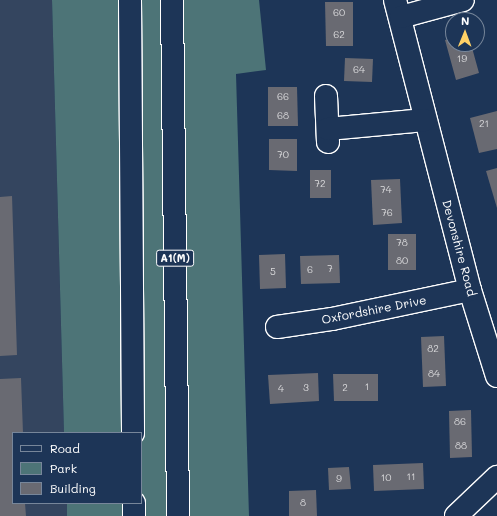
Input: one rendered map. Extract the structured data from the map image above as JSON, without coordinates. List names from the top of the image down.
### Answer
{
  "streets": {
    "main road": ["Devonshire Road", "A1(M)", "Oxfordshire Drive"]
  },
  "crossings": [
    ["Devonshire Road", "Oxfordshire Drive"]
  ],
  "house_numbers": [
    "60",
    "62",
    "19",
    "64",
    "66",
    "68",
    "21",
    "70",
    "72",
    "74",
    "76",
    "78",
    "80",
    "7",
    "6",
    "5",
    "82",
    "84",
    "1",
    "3",
    "2",
    "4",
    "86",
    "88",
    "11",
    "10",
    "9",
    "8"
  ],
  "legend": ["Road", "Park", "Building"],
  "north": "top"
}
